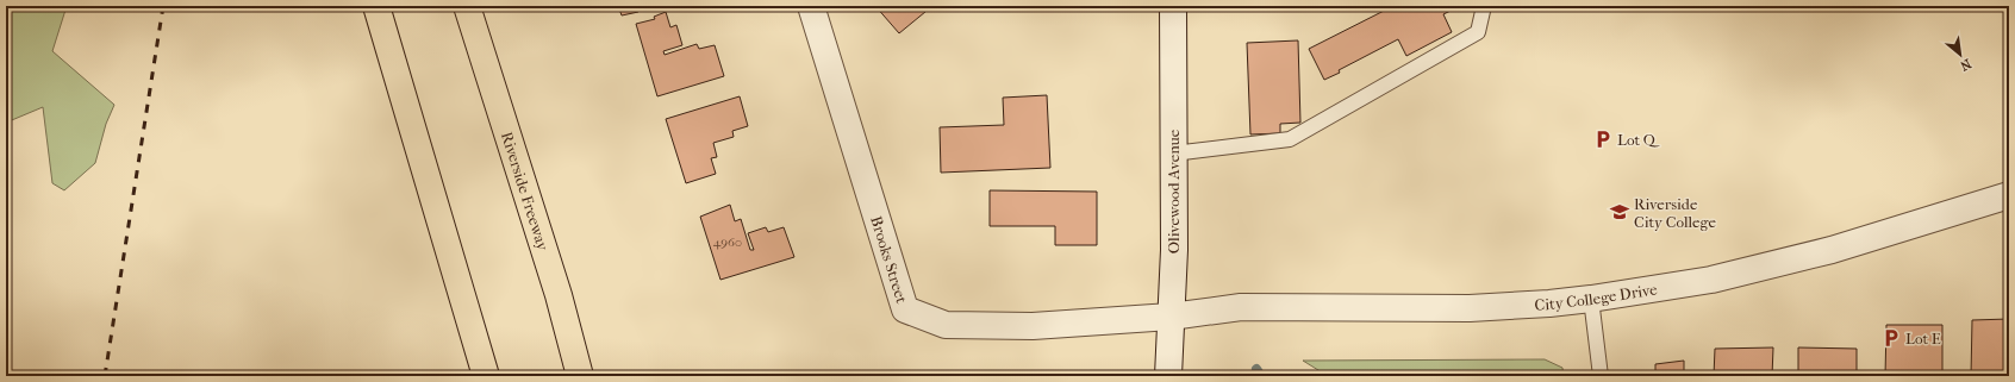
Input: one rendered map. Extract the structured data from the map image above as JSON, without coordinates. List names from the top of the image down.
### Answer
{
  "streets": {
    "highway": ["Riverside Freeway"],
    "street": ["Olivewood Avenue", "Brooks Street", "City College Drive"]
  },
  "crossings": [
    ["Olivewood Avenue", "Brooks Street"],
    ["Olivewood Avenue", "City College Drive"],
    ["Brooks Street", "City College Drive"]
  ],
  "places": {
    "parking": ["Lot Q", "Lot E"],
    "school or university": ["Riverside City College"]
  },
  "house_numbers": ["4960"],
  "north": "bottom right"
}
